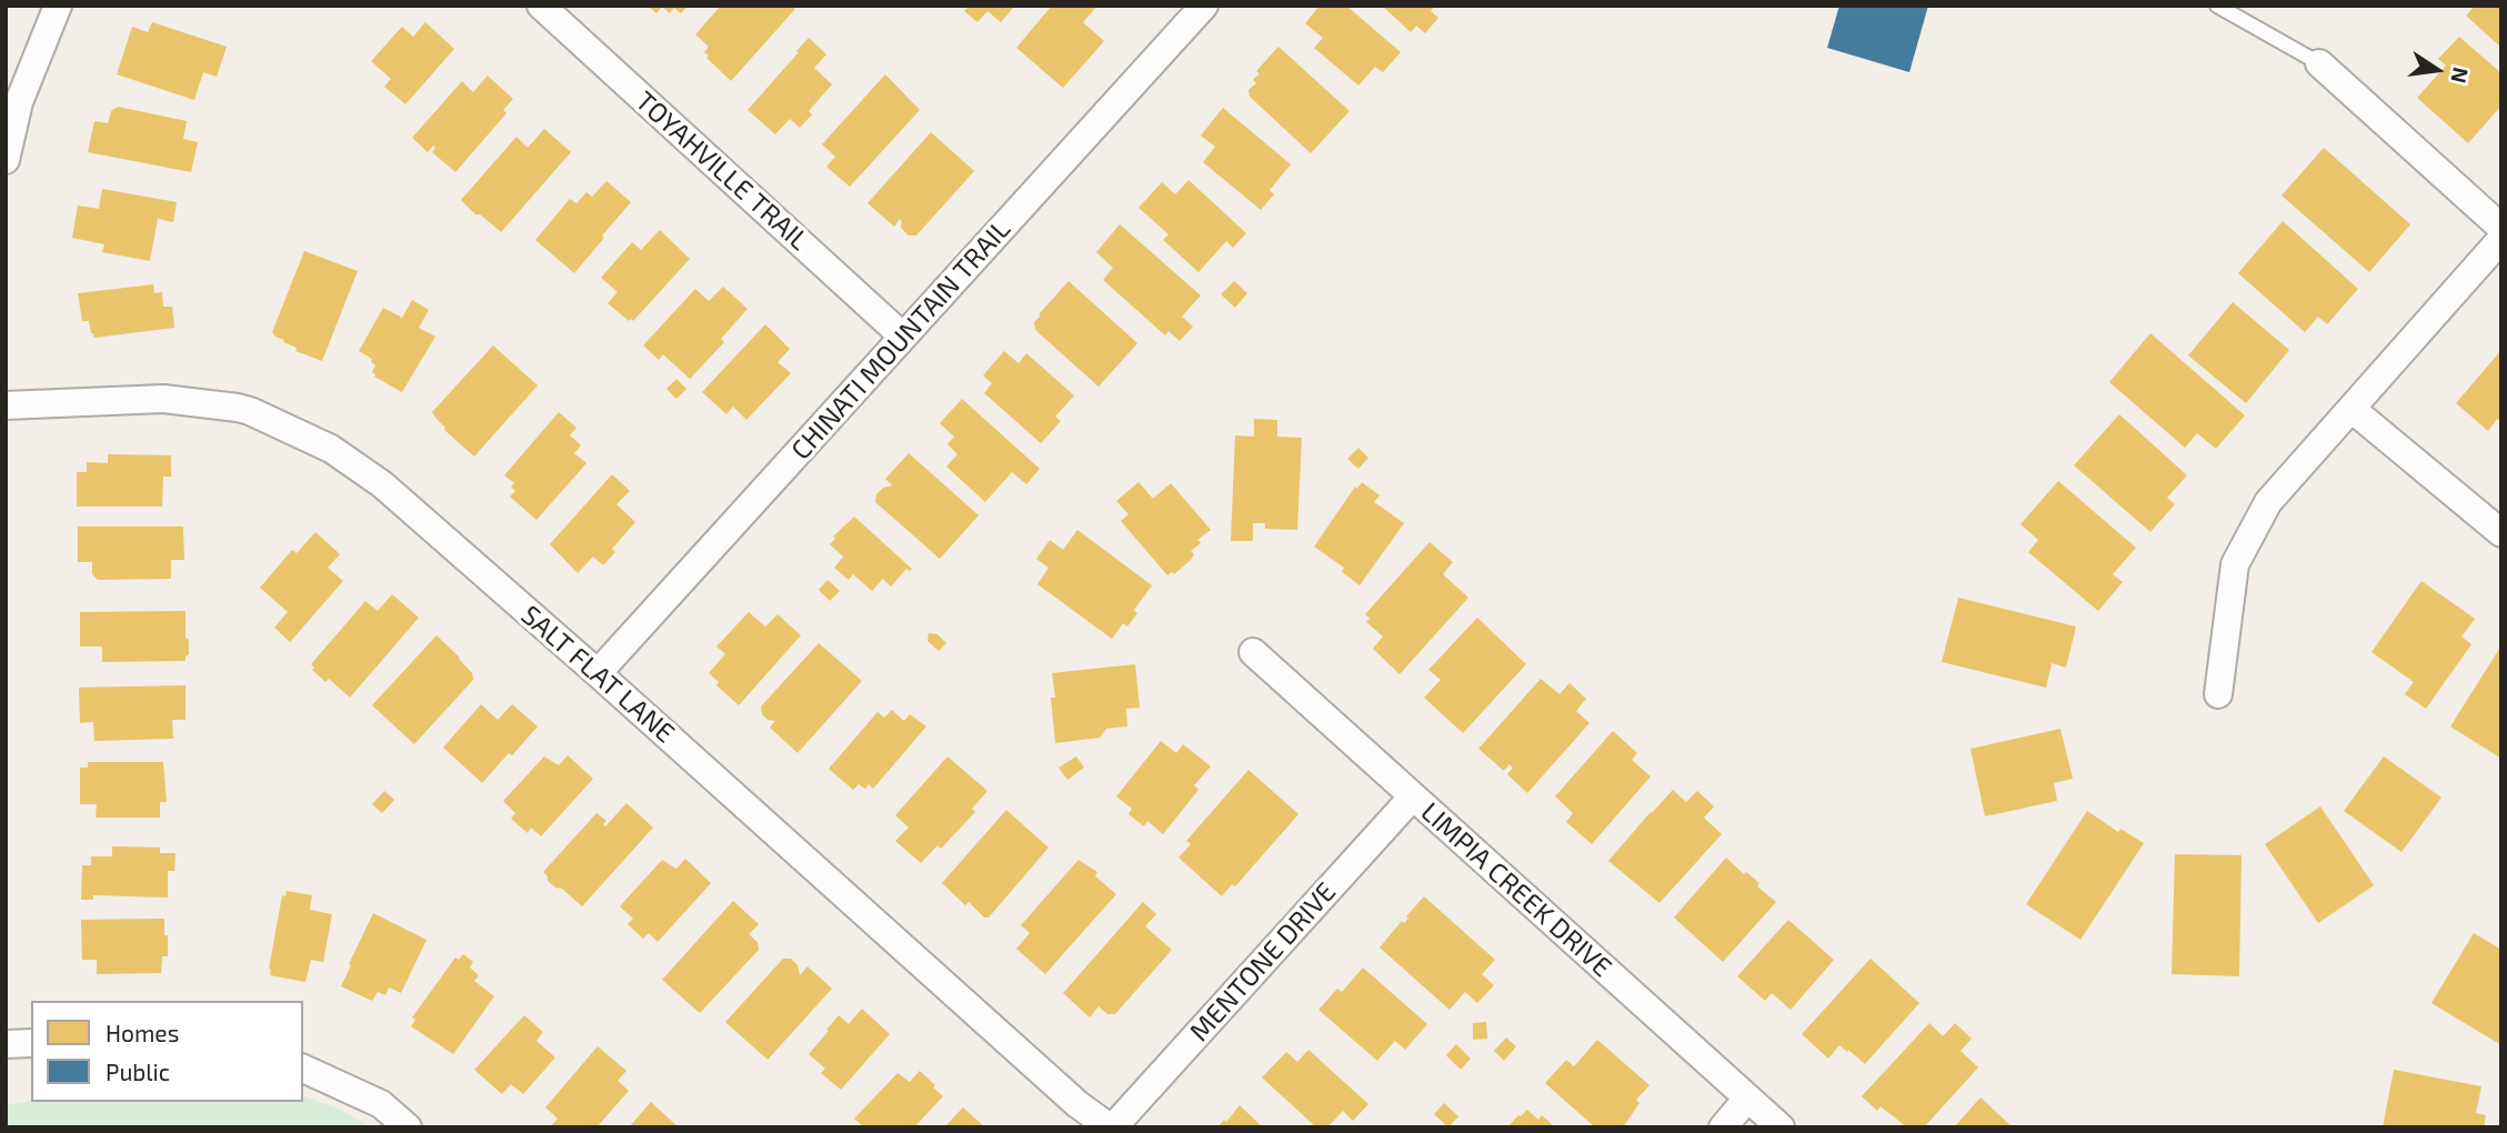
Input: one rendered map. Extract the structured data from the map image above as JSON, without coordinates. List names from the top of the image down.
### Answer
{
  "streets": {
    "street": [
      "TOYAHVILLE TRAIL",
      "CHINATI MOUNTAIN TRAIL",
      "SALT FLAT LANE",
      "LIMPIA CREEK DRIVE",
      "MENTONE DRIVE"
    ]
  },
  "crossings": [
    ["TOYAHVILLE TRAIL", "CHINATI MOUNTAIN TRAIL"],
    ["CHINATI MOUNTAIN TRAIL", "SALT FLAT LANE"],
    ["SALT FLAT LANE", "MENTONE DRIVE"],
    ["LIMPIA CREEK DRIVE", "MENTONE DRIVE"]
  ],
  "legend": ["Homes", "Public"],
  "north": "right"
}
